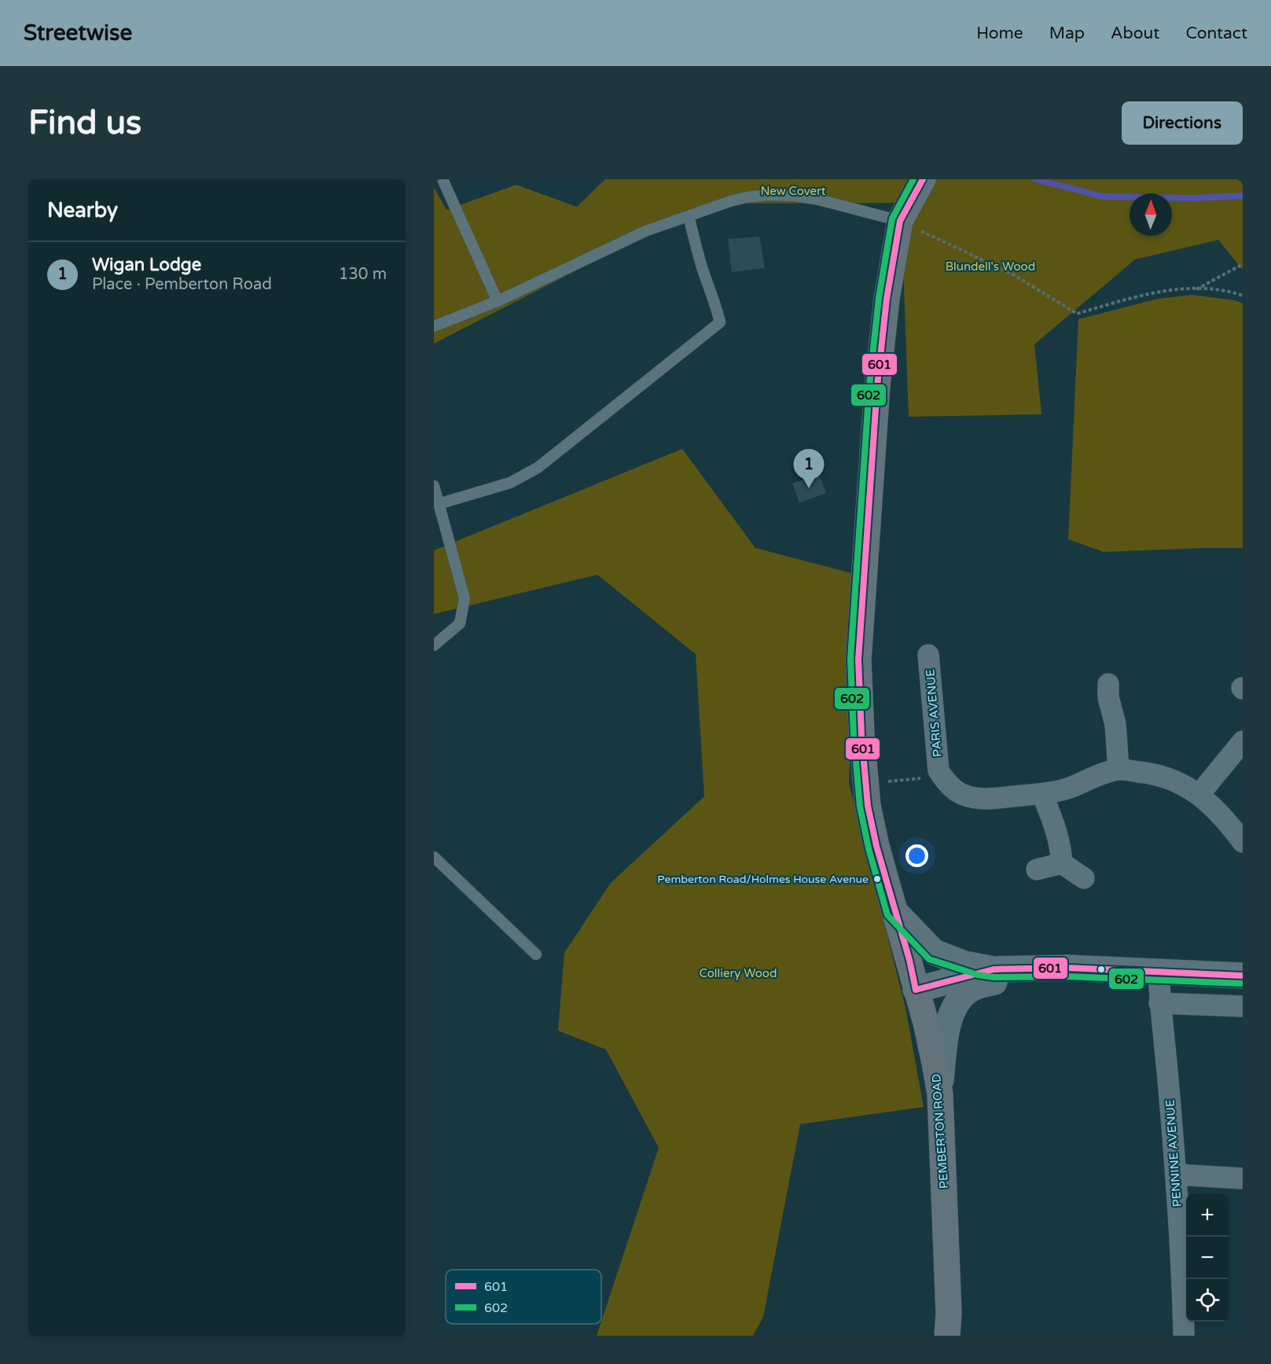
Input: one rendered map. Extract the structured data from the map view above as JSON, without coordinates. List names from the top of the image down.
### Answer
{
  "streets": {
    "main road": ["PEMBERTON ROAD"],
    "street": ["PARIS AVENUE", "PENNINE AVENUE"]
  },
  "parks": ["New Covert", "Blundell's Wood", "Colliery Wood"],
  "places": ["Pemberton Road/Holmes House Avenue"],
  "lines": ["transit line 601", "transit line 602"],
  "legend": ["601", "602"],
  "north": "top",
  "page": {
    "header": "Streetwise",
    "nav": [
      "Home",
      "Map",
      "About",
      "Contact"
    ],
    "buttons": "Directions",
    "title": "Find us",
    "heading": "Nearby",
    "list": [
      {
        "mark": "1",
        "name": "Wigan Lodge",
        "note": "Place · Pemberton Road",
        "value": "130 m"
      }
    ],
    "pins": "1",
    "map_buttons": ["+", "−"]
  }
}
